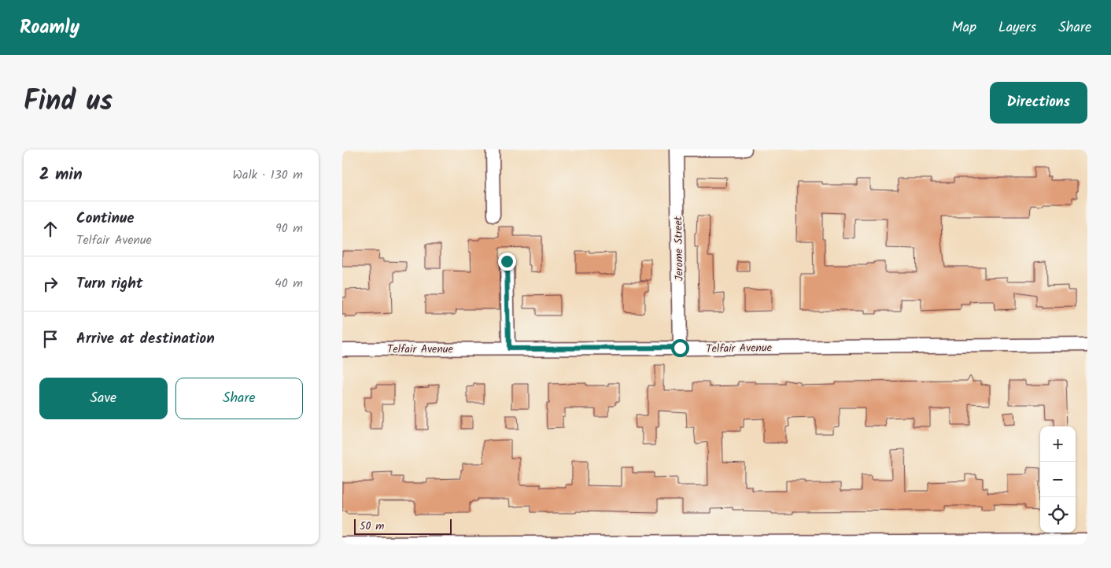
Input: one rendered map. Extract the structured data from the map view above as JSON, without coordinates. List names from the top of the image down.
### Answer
{
  "streets": {
    "street": ["Jerome Street", "Telfair Avenue"]
  },
  "crossings": [
    ["Jerome Street", "Telfair Avenue"]
  ],
  "scale_bar": "50 m",
  "page": {
    "header": "Roamly",
    "nav": ["Map", "Layers", "Share"],
    "title": "Find us",
    "buttons": [
      "Directions",
      ["Save", "Share"]
    ],
    "heading": ["2 min", "Walk · 130 m"],
    "list": [
      ["Continue", "Telfair Avenue", "90 m"],
      ["Turn right", "40 m"],
      "Arrive at destination"
    ],
    "map_buttons": ["+", "−"],
    "scale": "50 m"
  }
}
